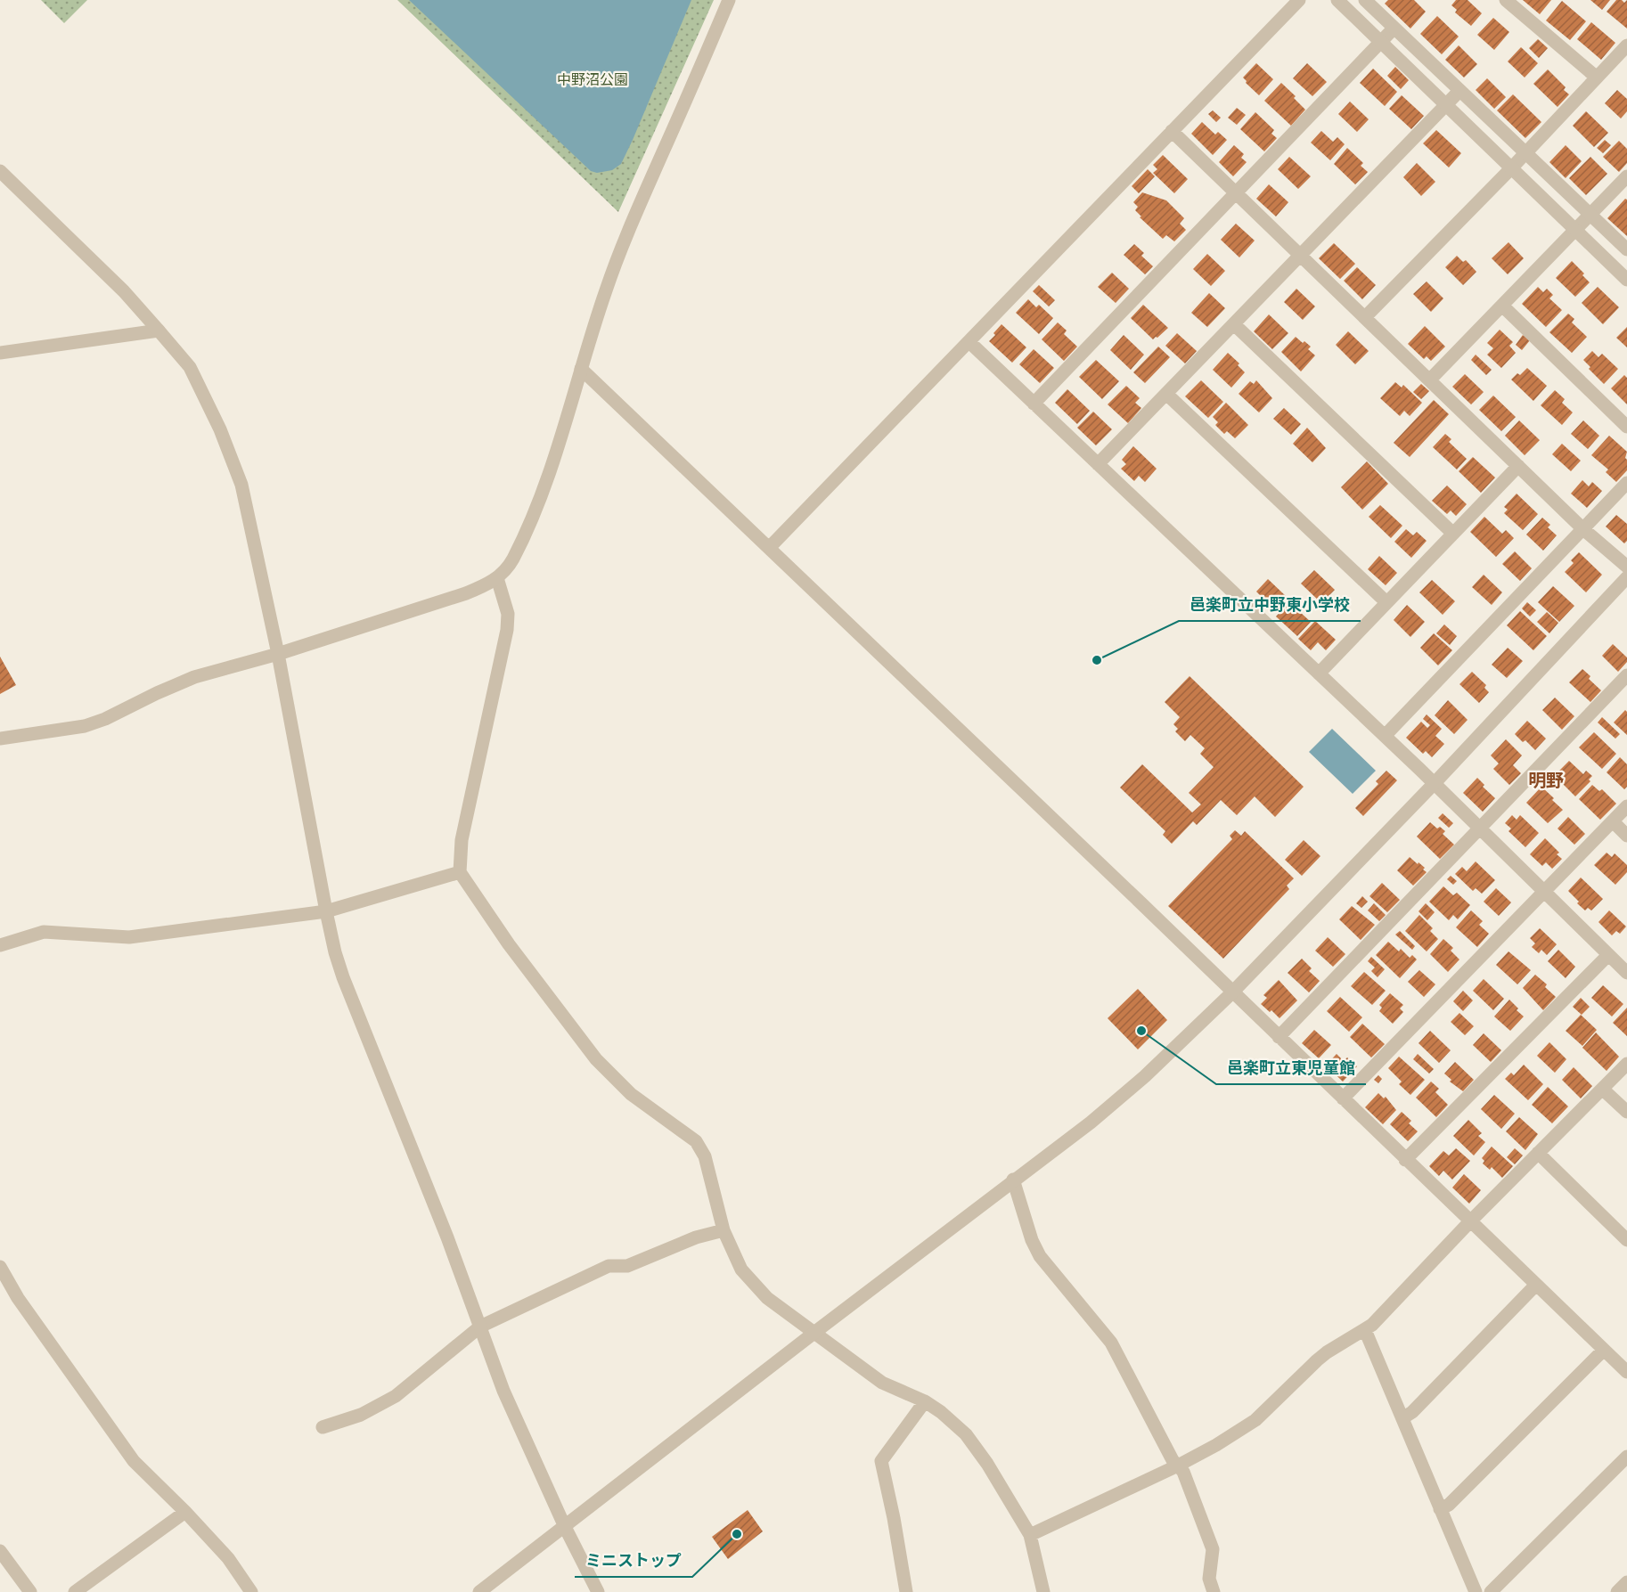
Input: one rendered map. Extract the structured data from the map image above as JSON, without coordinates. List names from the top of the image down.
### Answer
{
  "districts": ["明野"],
  "parks": ["中野沼公園"],
  "places": ["邑楽町立中野東小学校", "邑楽町立東児童館", "ミニストップ"]
}
